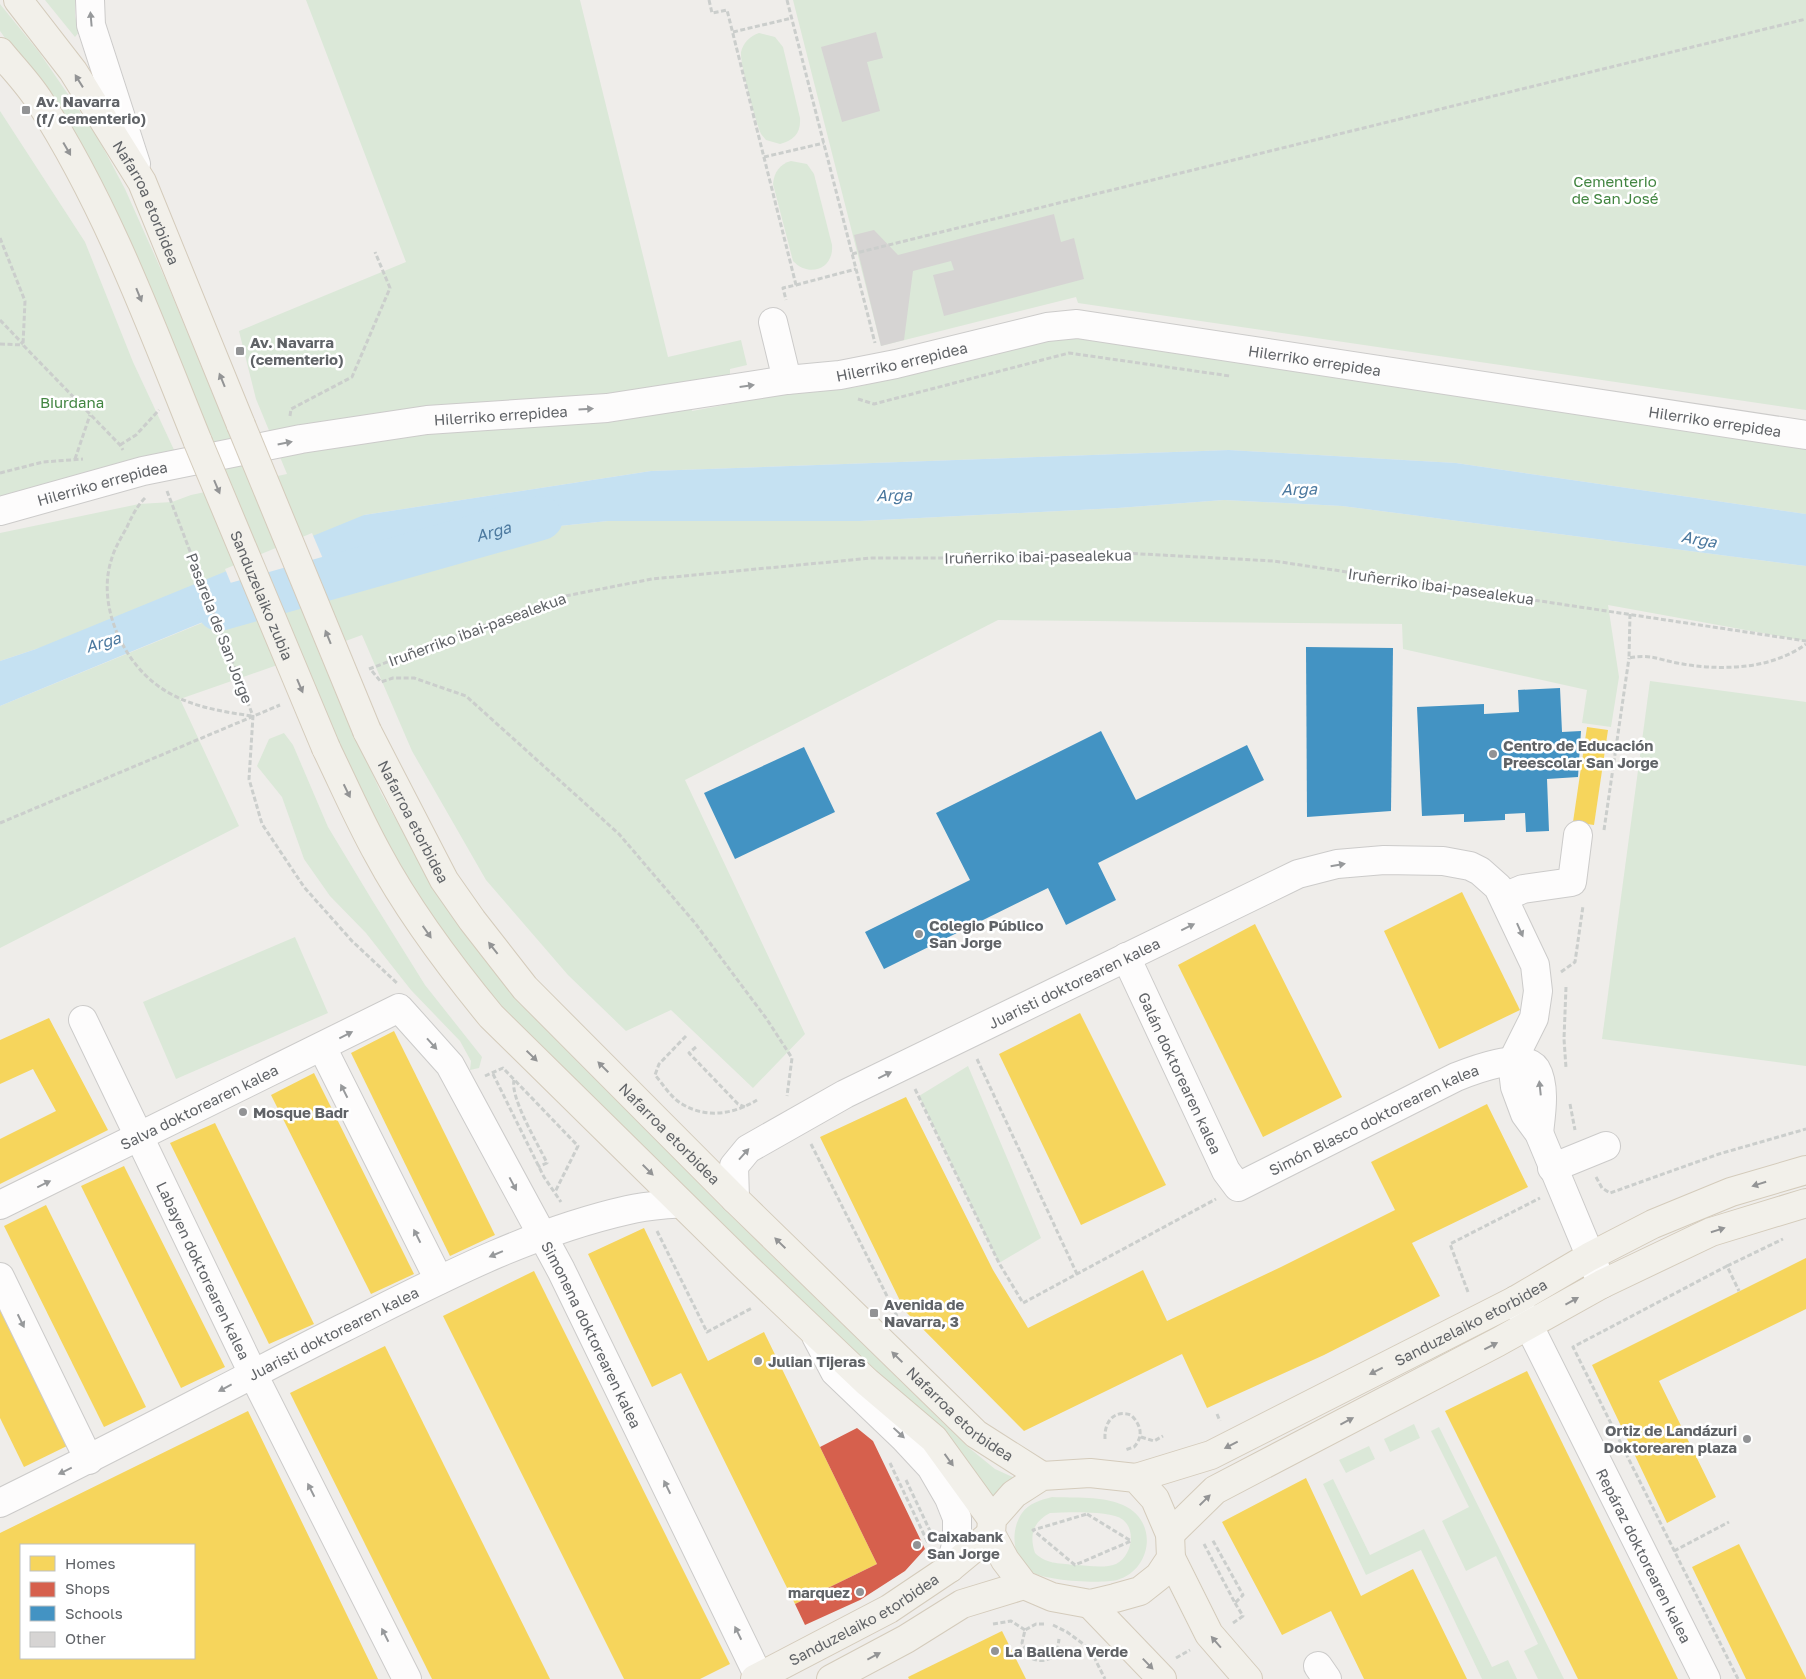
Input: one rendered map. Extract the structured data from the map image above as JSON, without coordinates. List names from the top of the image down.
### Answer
{
  "streets": {
    "main road": ["Nafarroa etorbidea", "Sanduzelaiko zubia", "Sanduzelaiko etorbidea"],
    "street": [
      "Hilerriko errepidea",
      "Juaristi doktorearen kalea",
      "Galán doktorearen kalea",
      "Salva doktorearen kalea",
      "Simón Blasco doktorearen kalea",
      "Labayen doktorearen kalea",
      "Simonena doktorearen kalea",
      "Repáraz doktorearen kalea"
    ],
    "path": ["Iruñerriko ibai-pasealekua", "Pasarela de San Jorge"]
  },
  "crossings": [
    ["Nafarroa etorbidea", "Juaristi doktorearen kalea"],
    ["Nafarroa etorbidea", "Sanduzelaiko etorbidea"],
    ["Sanduzelaiko zubia", "Juaristi doktorearen kalea"],
    ["Juaristi doktorearen kalea", "Galán doktorearen kalea"],
    ["Juaristi doktorearen kalea", "Labayen doktorearen kalea"],
    ["Juaristi doktorearen kalea", "Simonena doktorearen kalea"],
    ["Galán doktorearen kalea", "Simón Blasco doktorearen kalea"],
    ["Salva doktorearen kalea", "Labayen doktorearen kalea"],
    ["Salva doktorearen kalea", "Simonena doktorearen kalea"],
    ["Sanduzelaiko etorbidea", "Simonena doktorearen kalea"],
    ["Sanduzelaiko etorbidea", "Repáraz doktorearen kalea"]
  ],
  "one_way": [
    "Nafarroa etorbidea",
    "Hilerriko errepidea",
    "Sanduzelaiko zubia",
    "Salva doktorearen kalea",
    "Labayen doktorearen kalea"
  ],
  "water": ["Arga"],
  "parks": ["Cementerio de San José", "Biurdana"],
  "places": {
    "transit": ["Av. Navarra (f/ cementerio)", "Av. Navarra (cementerio)", "Avenida de Navarra, 3"],
    "other": [
      "Centro de Educación Preescolar San Jorge",
      "Colegio Público San Jorge",
      "Mosque Badr",
      "Julian Tijeras",
      "Ortiz de Landázuri Doktorearen plaza",
      "Caixabank San Jorge",
      "marquez",
      "La Ballena Verde"
    ]
  },
  "legend": [
    "Homes",
    "Shops",
    "Schools",
    "Other"
  ]
}
